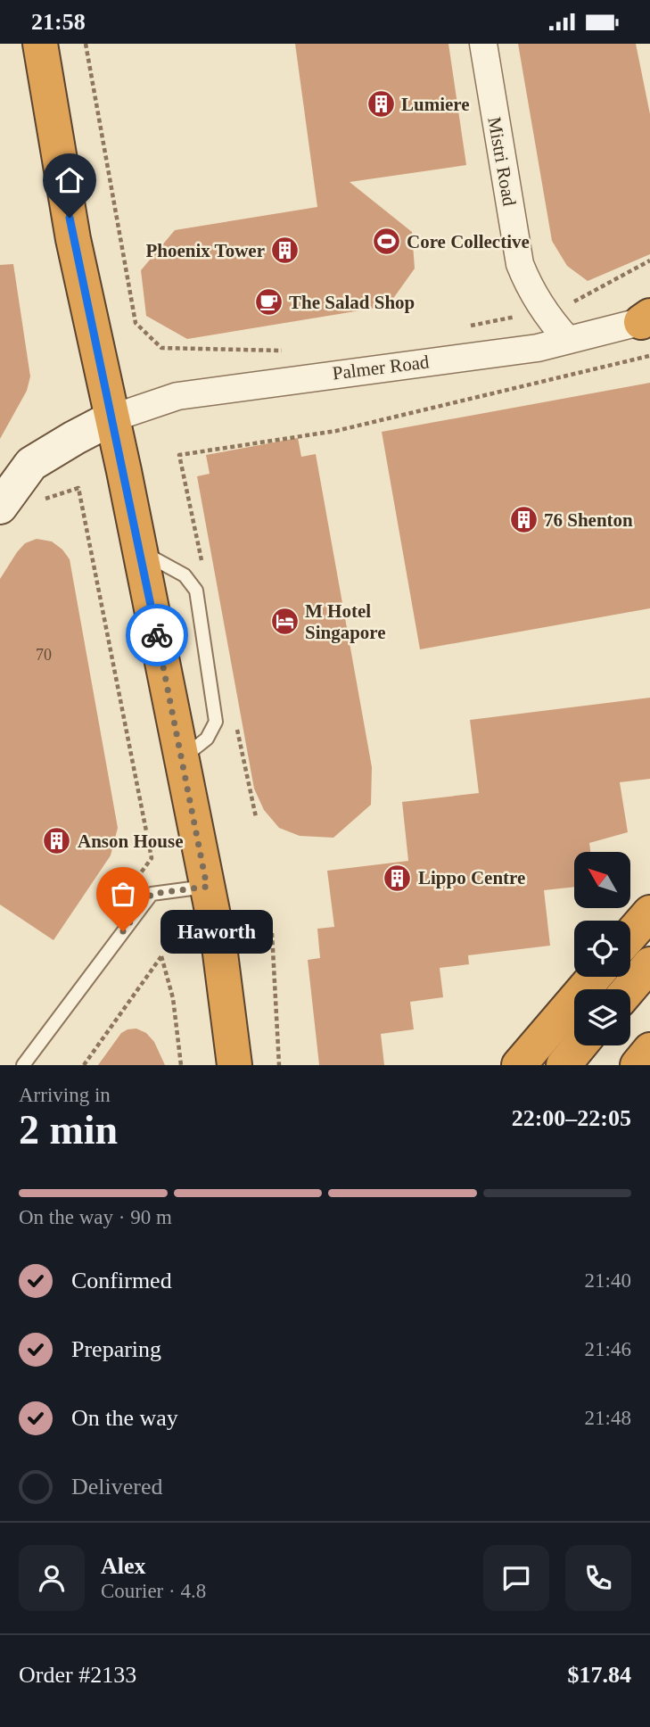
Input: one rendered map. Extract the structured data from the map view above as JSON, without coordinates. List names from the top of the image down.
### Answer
{
  "streets": {
    "street": ["Mistri Road", "Palmer Road"]
  },
  "crossings": [
    ["Mistri Road", "Palmer Road"]
  ],
  "places": {
    "building": [
      "Lumiere",
      "Phoenix Tower",
      "76 Shenton",
      "Anson House",
      "Lippo Centre"
    ],
    "sports": ["Core Collective"],
    "cafe": ["The Salad Shop"],
    "hotel": ["M Hotel Singapore"],
    "other": ["Haworth"]
  },
  "house_numbers": ["70"],
  "north": "top left",
  "page": {
    "status": "21:58",
    "bubble": "Haworth",
    "heading": ["2 min", "Arriving in", "22:00–22:05"],
    "panel": [
      "Alex",
      "Courier · 4.8",
      "Order #2133",
      "$17.84"
    ],
    "bar": "On the way · 90 m",
    "list": [
      ["Confirmed", "21:40"],
      ["Preparing", "21:46"],
      ["On the way", "21:48"],
      "Delivered"
    ]
  }
}
